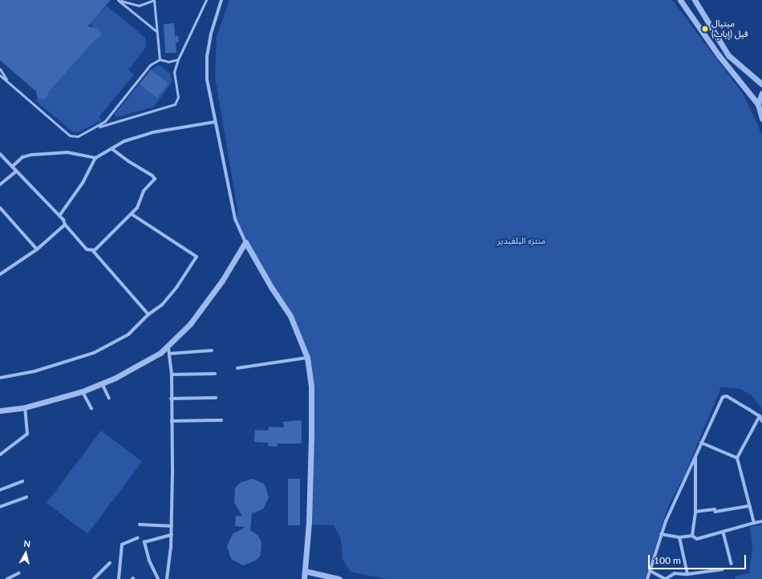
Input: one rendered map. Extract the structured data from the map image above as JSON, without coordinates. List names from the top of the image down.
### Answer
{
  "parks": ["منتزه البلفيدير"],
  "places": ["ميتيال فيل (إياب)"],
  "scale_bar": "100 m",
  "north": "top"
}
